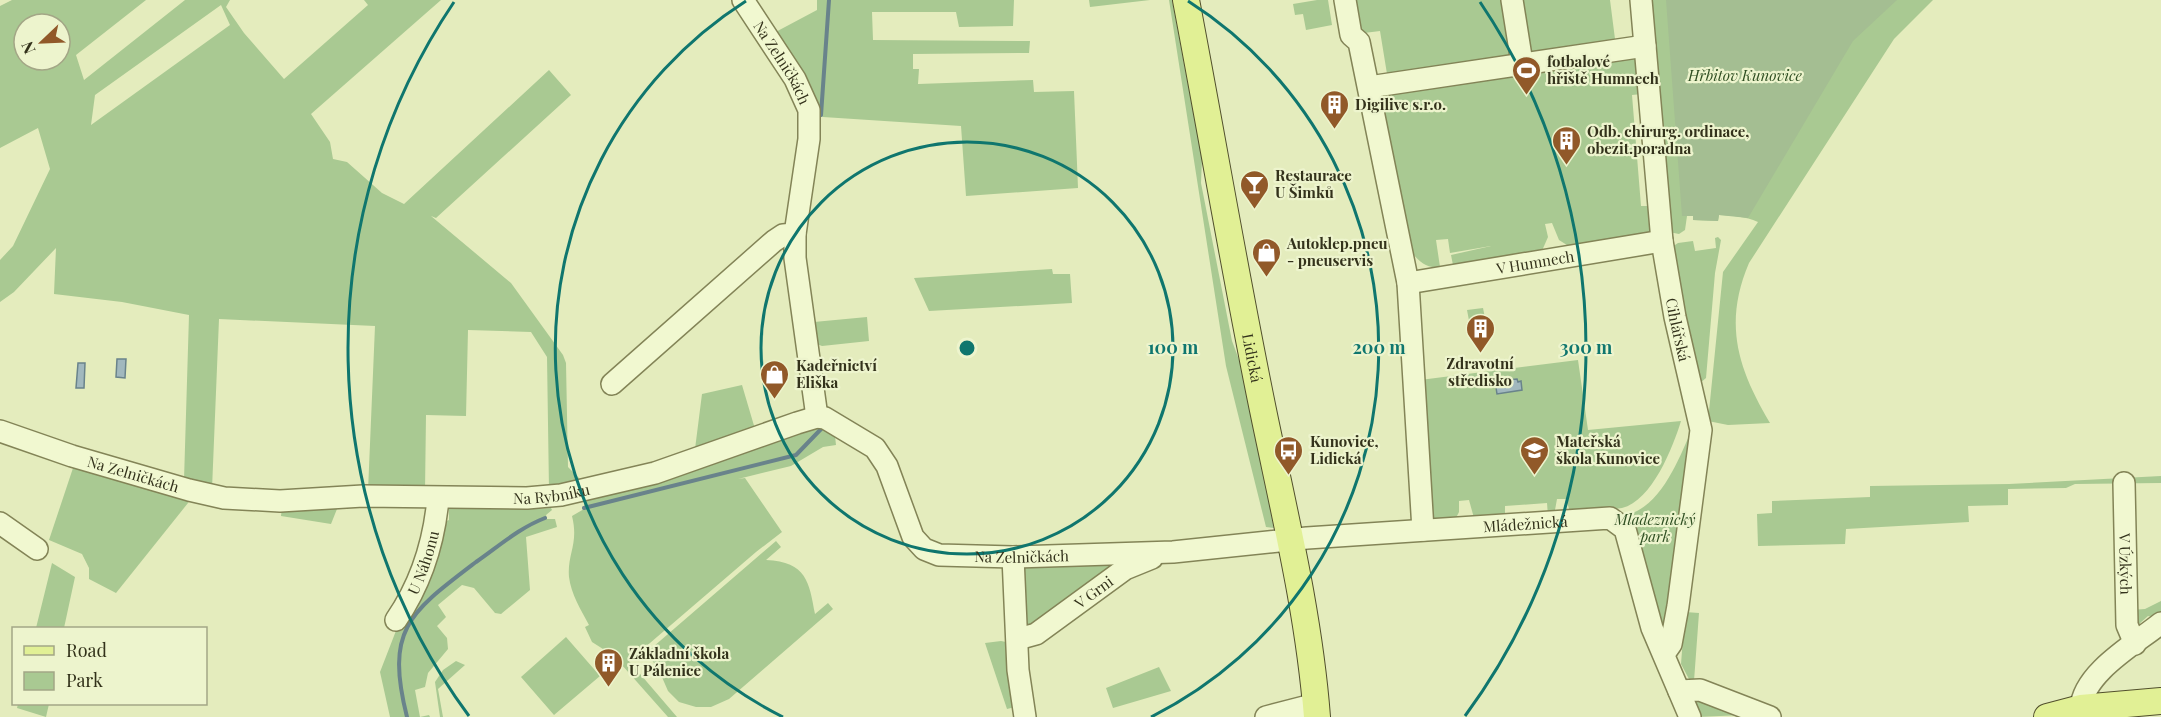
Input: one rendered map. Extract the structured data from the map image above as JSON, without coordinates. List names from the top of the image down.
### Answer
{
  "streets": {
    "main road": ["Lidická"],
    "street": [
      "Na Zelničkách",
      "V Humnech",
      "Cihlářská",
      "Na Rybníku",
      "Mládežnická",
      "U Náhonu",
      "V Úzkých",
      "V Grni"
    ]
  },
  "crossings": [
    ["Na Zelničkách", "Lidická"],
    ["Na Zelničkách", "Na Rybníku"],
    ["Na Zelničkách", "Mládežnická"],
    ["Na Zelničkách", "V Grni"],
    ["V Humnech", "Cihlářská"],
    ["Cihlářská", "Mládežnická"],
    ["Lidická", "Mládežnická"],
    ["Na Rybníku", "U Náhonu"]
  ],
  "parks": ["Hřbitov Kunovice", "Mladeznický park"],
  "places": {
    "sports": ["fotbalové hřiště Humnech"],
    "building": [
      "Digilive s.r.o.",
      "Odb. chirurg. ordinace, obezit.poradna",
      "Zdravotní středisko",
      "Základní škola U Pálenice"
    ],
    "bar": ["Restaurace U Šimků"],
    "shop": ["Autoklep.pneu - pneuservis", "Kadeřnictví Eliška"],
    "bus stop": ["Kunovice, Lidická"],
    "school or university": ["Mateřská škola Kunovice"]
  },
  "legend": ["Road", "Park"],
  "north": "bottom left",
  "rings": ["100 m", "200 m", "300 m"]
}
